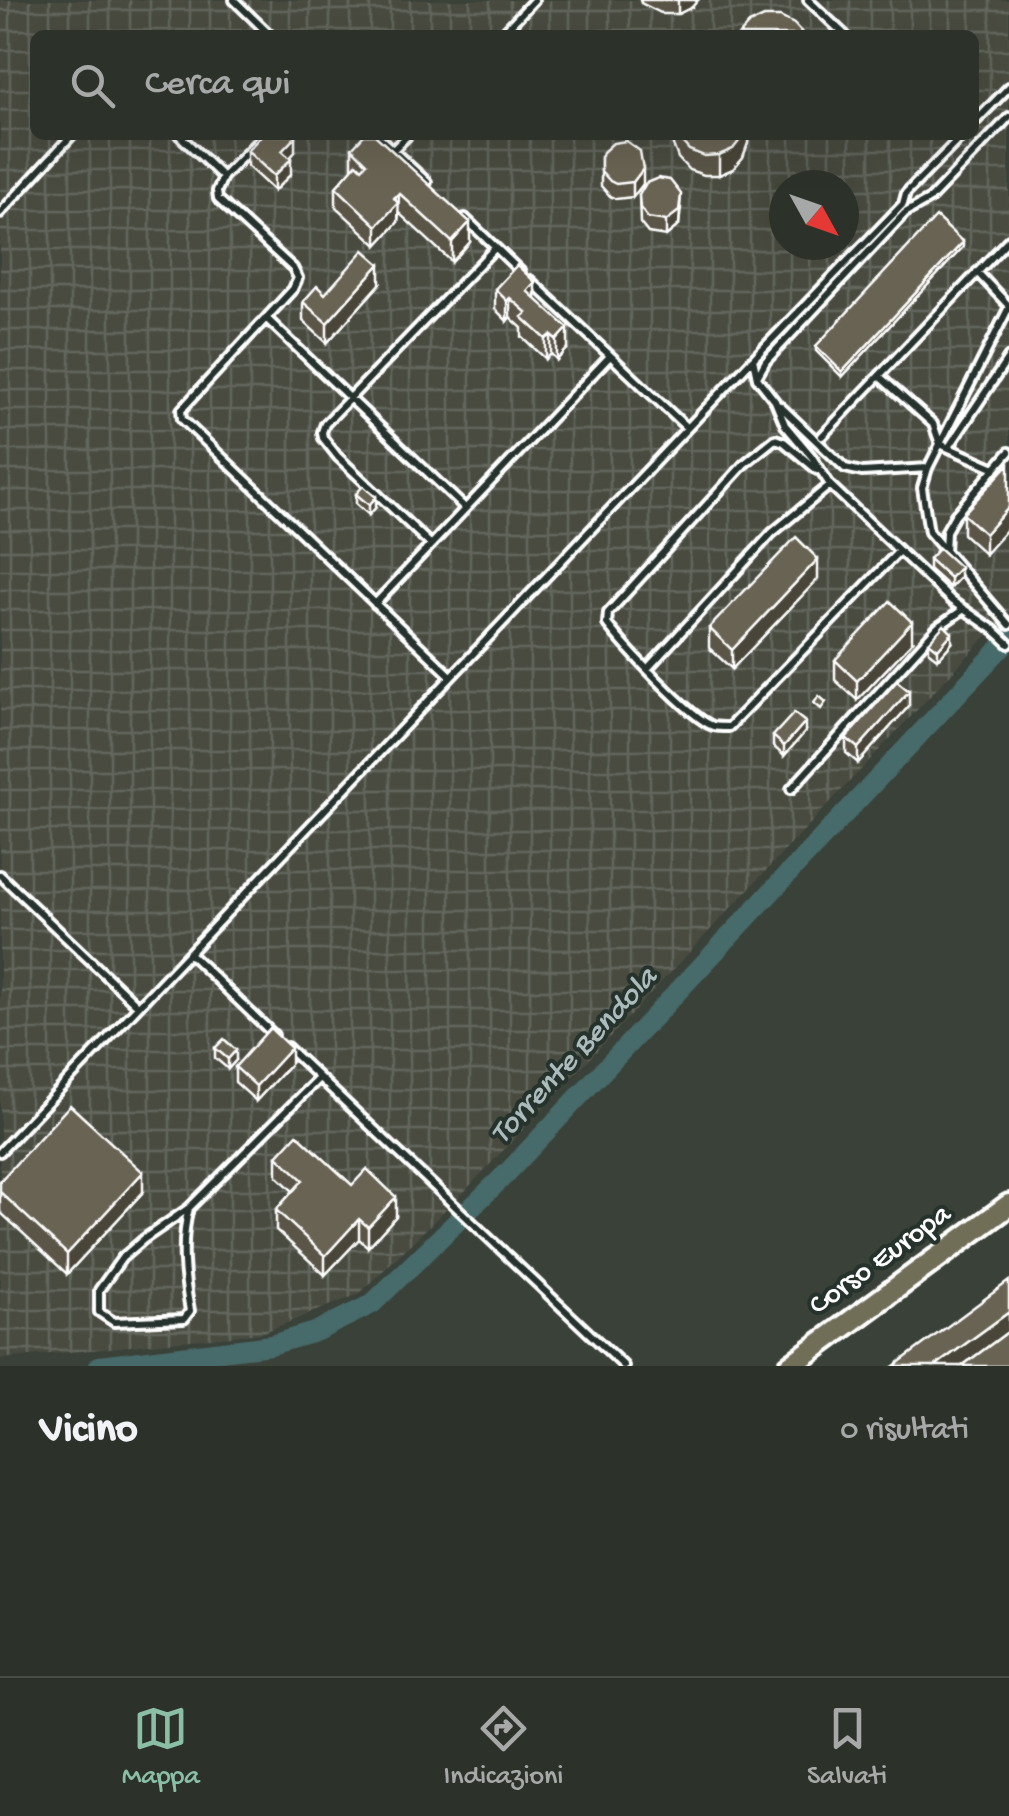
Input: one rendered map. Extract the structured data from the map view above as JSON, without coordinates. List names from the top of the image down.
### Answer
{
  "streets": {
    "main road": ["Corso Europa"]
  },
  "water": ["Torrente Bendola"],
  "north": "bottom right",
  "page": {
    "search": "Cerca qui",
    "heading": ["Vicino", "0 risultati"],
    "nav": ["Mappa", "Indicazioni", "Salvati"]
  }
}
